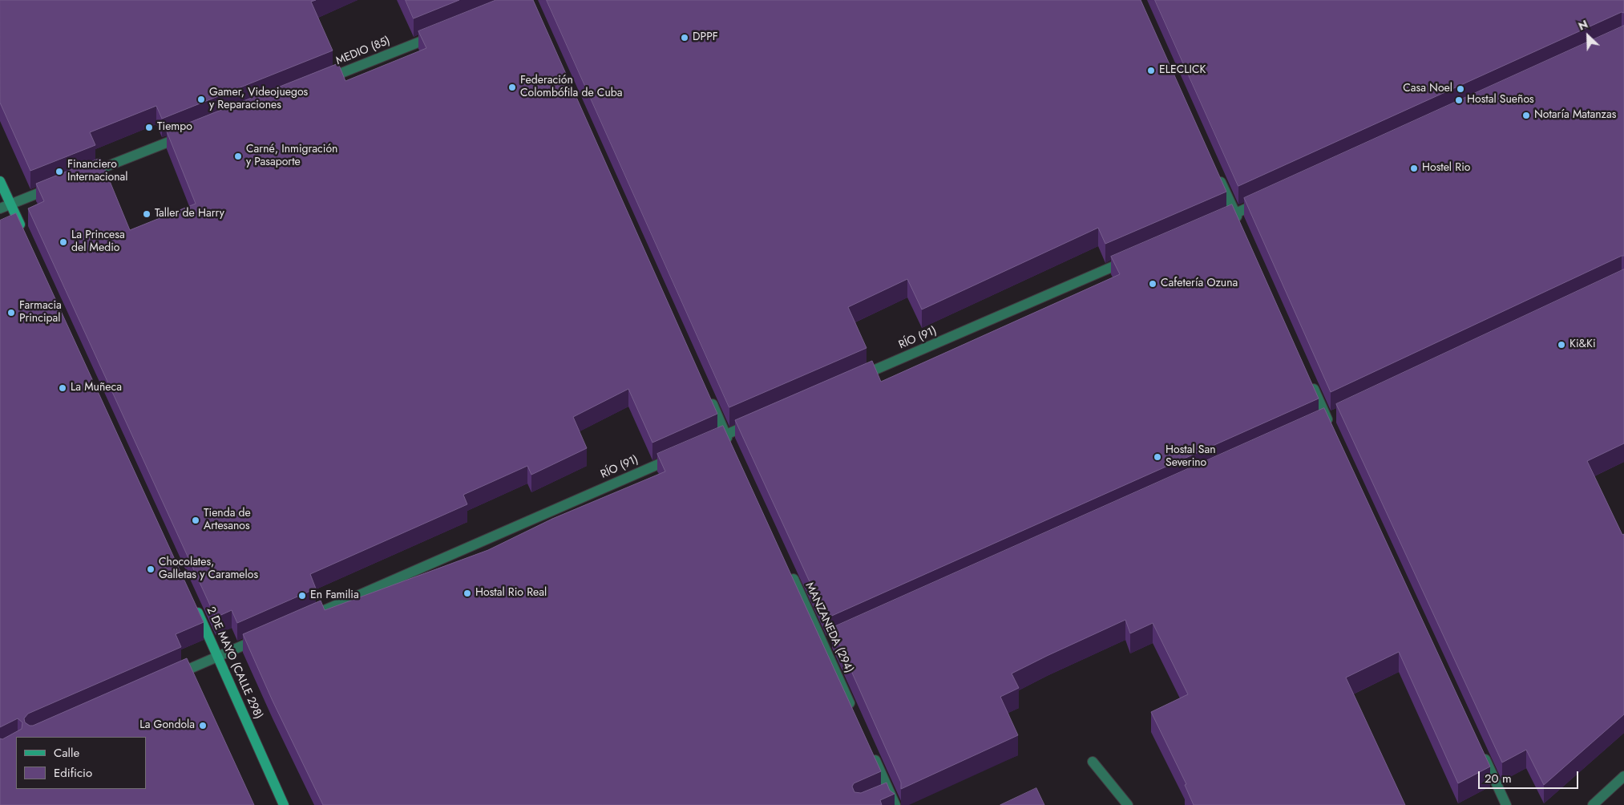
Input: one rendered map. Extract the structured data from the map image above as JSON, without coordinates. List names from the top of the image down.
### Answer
{
  "streets": {
    "main road": ["2 DE MAYO (CALLE 298)"],
    "street": ["MEDIO (85)", "RÍO (91)", "MANZANEDA (294)"]
  },
  "places": [
    "DPPF",
    "ELECLICK",
    "Federación Colombófila de Cuba",
    "Casa Noel",
    "Gamer, Videojuegos y Reparaciones",
    "Hostal Sueños",
    "Notaría Matanzas",
    "Tiempo",
    "Carné, Inmigración y Pasaporte",
    "Hostel Rio",
    "Financiero Internacional",
    "Taller de Harry",
    "La Princesa del Medio",
    "Cafetería Ozuna",
    "Farmacia Principal",
    "Ki&Ki",
    "La Muñeca",
    "Hostal San Severino",
    "Tienda de Artesanos",
    "Chocolates, Galletas y Caramelos",
    "Hostal Rio Real",
    "En Familia",
    "La Gondola"
  ],
  "legend": ["Calle", "Edificio"],
  "scale_bar": "20 m",
  "north": "top left"
}
